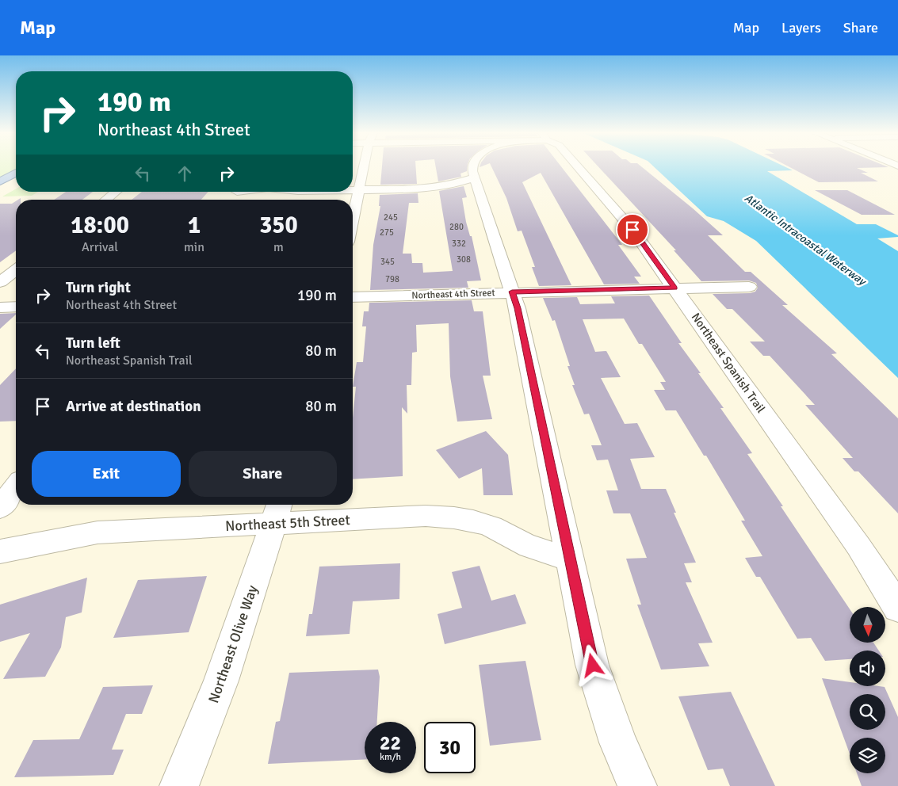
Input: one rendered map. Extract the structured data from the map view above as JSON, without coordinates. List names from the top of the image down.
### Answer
{
  "streets": {
    "street": [
      "Northeast 4th Street",
      "Northeast Spanish Trail",
      "Northeast 5th Street",
      "Northeast Olive Way"
    ]
  },
  "crossings": [
    ["Northeast 4th Street", "Northeast Spanish Trail"],
    ["Northeast 5th Street", "Northeast Olive Way"]
  ],
  "water": ["Atlantic Intracoastal Waterway"],
  "house_numbers": [
    "245",
    "280",
    "275",
    "332",
    "308",
    "345",
    "798"
  ],
  "north": "bottom",
  "page": {
    "header": "Map",
    "nav": ["Map", "Layers", "Share"],
    "turn": ["190 m", "Northeast 4th Street"],
    "eta": [
      "18:00",
      "Arrival",
      "1",
      "min",
      "350",
      "m"
    ],
    "list": [
      {
        "name": "Turn right",
        "note": "Northeast 4th Street",
        "value": "190 m"
      },
      {
        "name": "Turn left",
        "note": "Northeast Spanish Trail",
        "value": "80 m"
      },
      {
        "name": "Arrive at destination",
        "value": "80 m"
      }
    ],
    "buttons": ["Exit", "Share"],
    "speed": "22 km/h",
    "limit": "30"
  }
}
